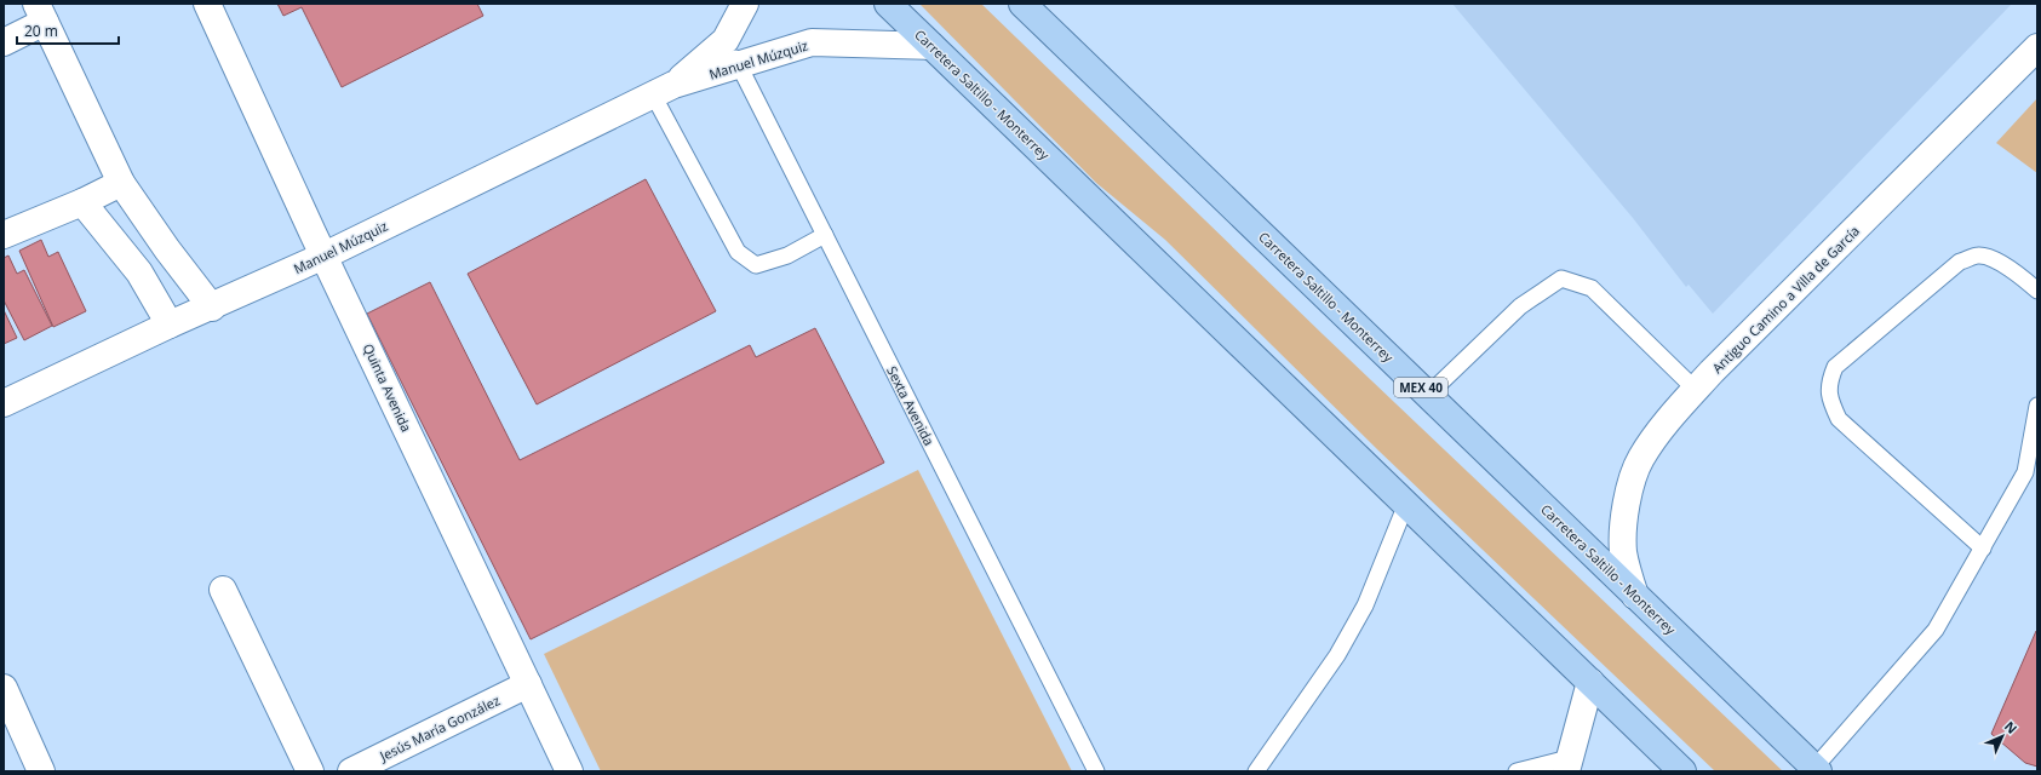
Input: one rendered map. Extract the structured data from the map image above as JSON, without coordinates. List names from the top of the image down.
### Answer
{
  "streets": {
    "main road": ["Carretera Saltillo - Monterrey", "MEX 40"],
    "street": [
      "Manuel Múzquiz",
      "Antiguo Camino a Villa de García",
      "Quinta Avenida",
      "Jesús María González"
    ],
    "lane": ["Sexta Avenida"]
  },
  "crossings": [
    ["Manuel Múzquiz", "Carretera Saltillo - Monterrey"],
    ["Manuel Múzquiz", "Quinta Avenida"],
    ["Manuel Múzquiz", "Sexta Avenida"],
    ["Carretera Saltillo - Monterrey", "Antiguo Camino a Villa de García"],
    ["Quinta Avenida", "Jesús María González"]
  ],
  "scale_bar": "20 m",
  "north": "top right"
}
